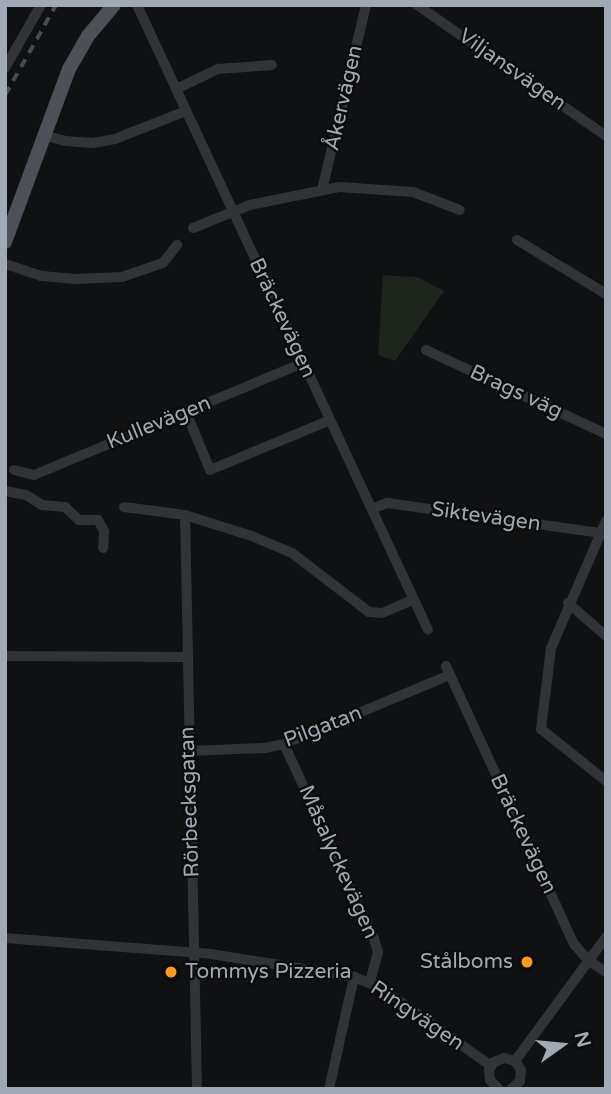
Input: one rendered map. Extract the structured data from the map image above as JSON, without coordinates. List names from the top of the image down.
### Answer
{
  "streets": {
    "street": [
      "Viljansvägen",
      "Åkervägen",
      "Bräckevägen",
      "Brags väg",
      "Kullevägen",
      "Siktevägen",
      "Pilgatan",
      "Rörbecksgatan",
      "Måsalyckevägen",
      "Ringvägen"
    ]
  },
  "crossings": [
    ["Bräckevägen", "Kullevägen"],
    ["Bräckevägen", "Siktevägen"],
    ["Bräckevägen", "Pilgatan"],
    ["Pilgatan", "Rörbecksgatan"],
    ["Pilgatan", "Måsalyckevägen"],
    ["Rörbecksgatan", "Ringvägen"],
    ["Måsalyckevägen", "Ringvägen"]
  ],
  "places": ["Stålboms", "Tommys Pizzeria"],
  "north": "right"
}
